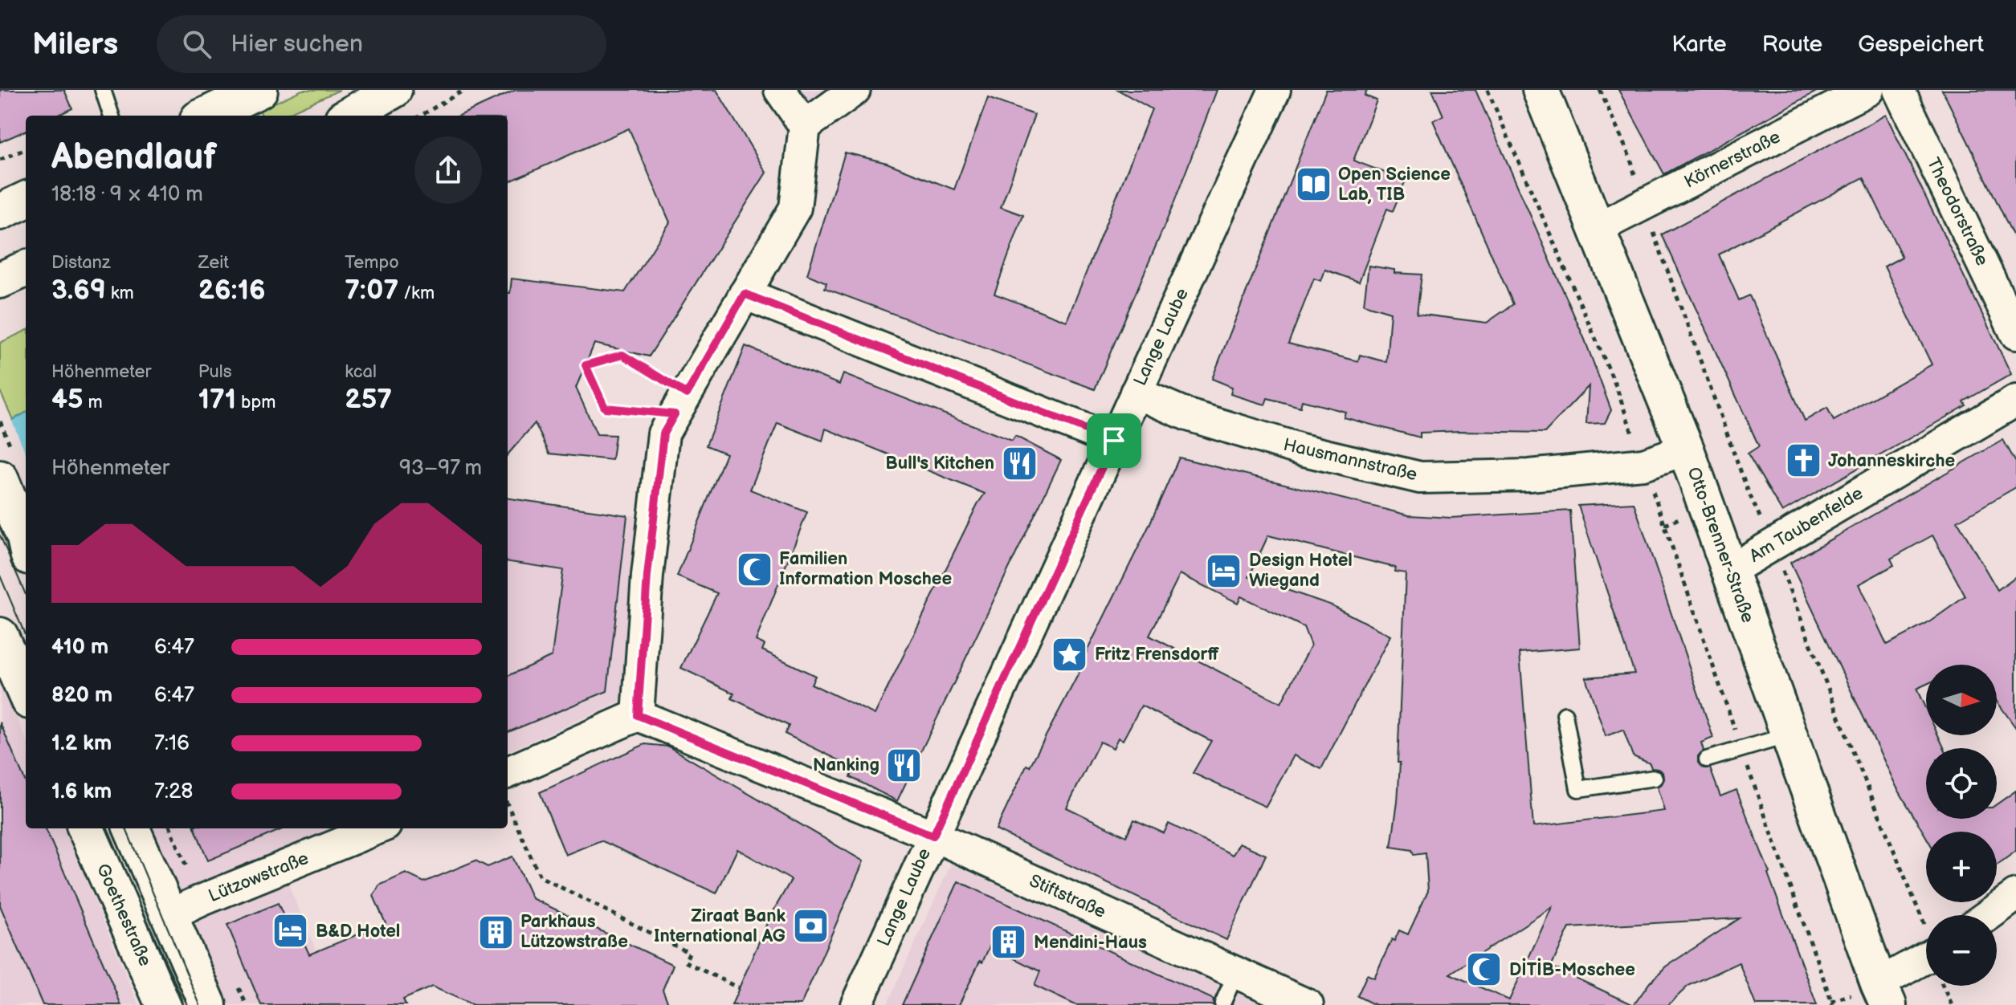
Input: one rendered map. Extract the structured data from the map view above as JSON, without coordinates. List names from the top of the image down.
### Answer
{
  "streets": {
    "street": [
      "Körnerstraße",
      "Theodorstraße",
      "Lange Laube",
      "Hausmannstraße",
      "Am Taubenfelde",
      "Otto-Brenner-Straße",
      "Lützowstraße",
      "Stiftstraße",
      "Goethestraße"
    ]
  },
  "crossings": [
    ["Körnerstraße", "Otto-Brenner-Straße"],
    ["Lange Laube", "Hausmannstraße"],
    ["Lange Laube", "Stiftstraße"],
    ["Hausmannstraße", "Otto-Brenner-Straße"],
    ["Am Taubenfelde", "Otto-Brenner-Straße"]
  ],
  "places": {
    "library": ["Open Science Lab, TIB"],
    "church": ["Johanneskirche"],
    "restaurant": ["Bull's Kitchen", "Nanking"],
    "mosque": ["Familien Information Moschee", "DİTİB-Moschee"],
    "hotel": ["Design Hotel Wiegand", "B&D Hotel"],
    "place": ["Fritz Frensdorff"],
    "bank": ["Ziraat Bank International AG"],
    "building": ["Parkhaus Lützowstraße", "Mendini-Haus"]
  },
  "north": "right",
  "page": {
    "header": "Milers",
    "search": "Hier suchen",
    "nav": ["Karte", "Route", "Gespeichert"],
    "heading": ["Abendlauf", "18:18 · 9 × 410 m"],
    "stats": [
      ["Distanz", "3.69 km"],
      ["Zeit", "26:16"],
      ["Tempo", "7:07 /km"],
      ["Höhenmeter", "45 m"],
      ["Puls", "171 bpm"],
      ["kcal", "257"]
    ],
    "chart": ["Höhenmeter", "93–97 m"],
    "list": [
      {
        "name": "410 m",
        "note": "6:47"
      },
      {
        "name": "820 m",
        "note": "6:47"
      },
      {
        "name": "1.2 km",
        "note": "7:16"
      },
      {
        "name": "1.6 km",
        "note": "7:28"
      }
    ],
    "map_buttons": ["+", "−"]
  }
}
